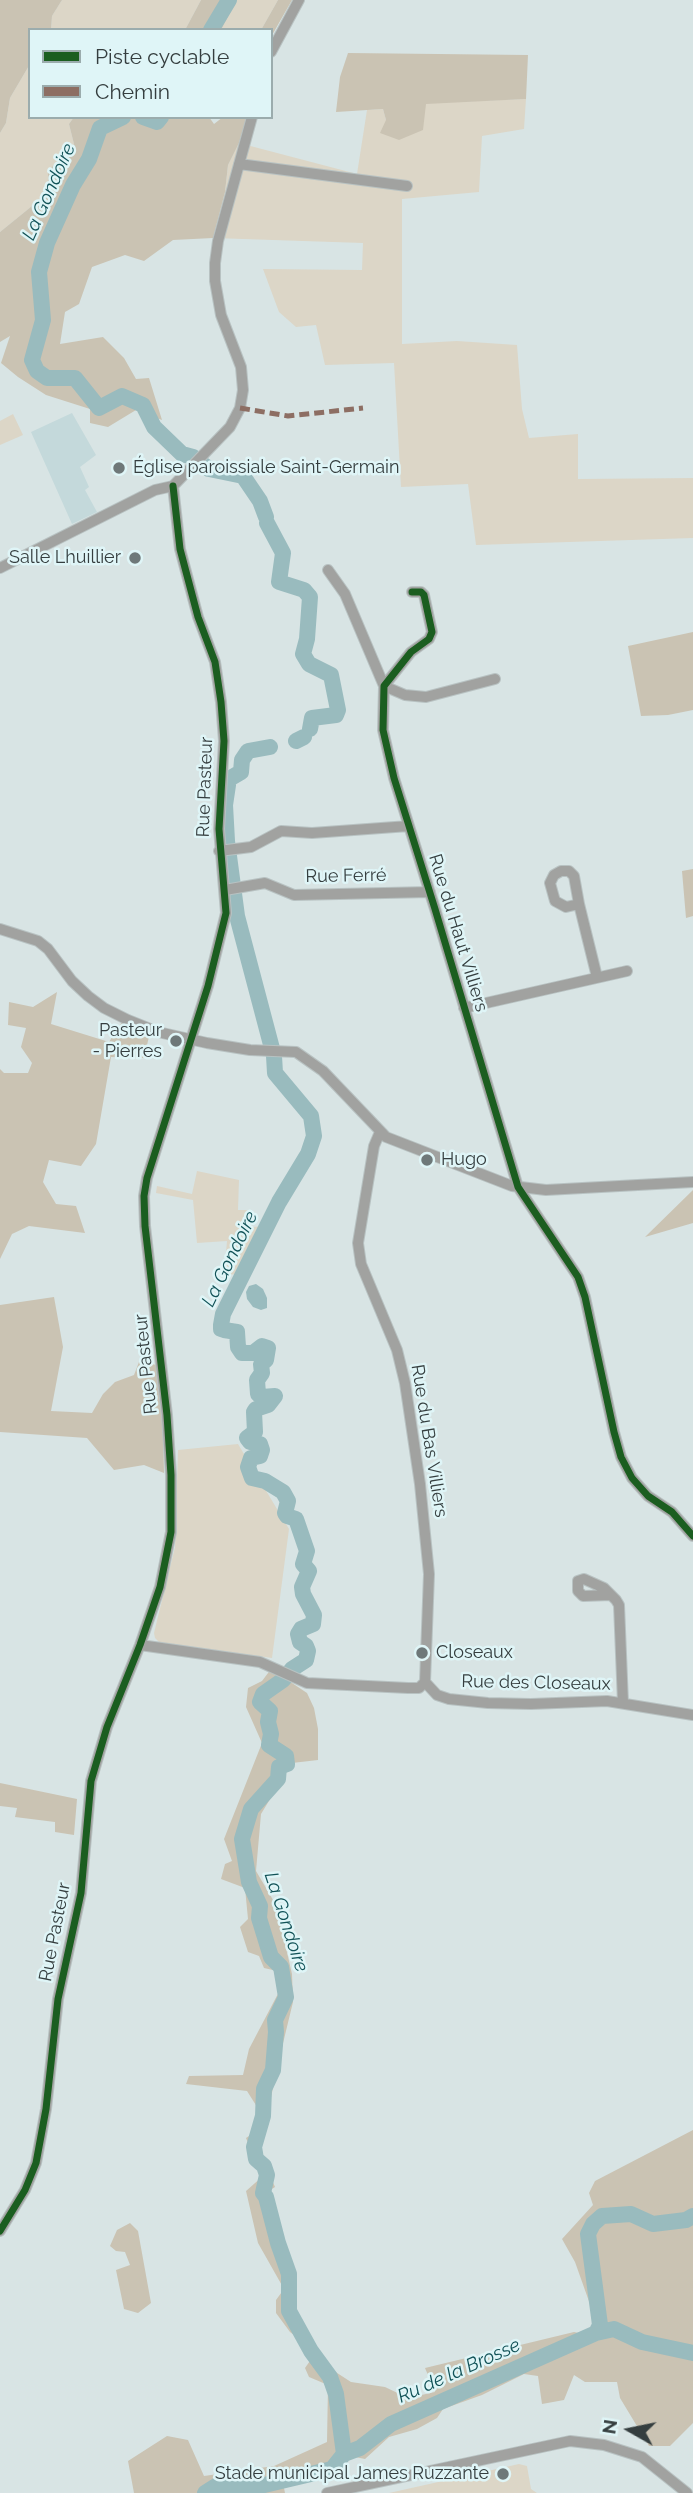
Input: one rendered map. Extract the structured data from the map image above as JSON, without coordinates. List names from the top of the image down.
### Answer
{
  "streets": {
    "street": [
      "Rue Pasteur",
      "Rue Ferré",
      "Rue du Haut Villiers",
      "Rue du Bas Villiers",
      "Rue des Closeaux"
    ]
  },
  "crossings": [
    ["Rue Pasteur", "Rue Ferré"],
    ["Rue Ferré", "Rue du Haut Villiers"],
    ["Rue du Bas Villiers", "Rue des Closeaux"]
  ],
  "water": ["La Gondoire", "Ru de la Brosse"],
  "places": [
    "Église paroissiale Saint-Germain",
    "Salle Lhuillier",
    "Pasteur - Pierres",
    "Hugo",
    "Closeaux",
    "Stade municipal James Ruzzante"
  ],
  "legend": ["Piste cyclable", "Chemin"],
  "north": "left"
}
